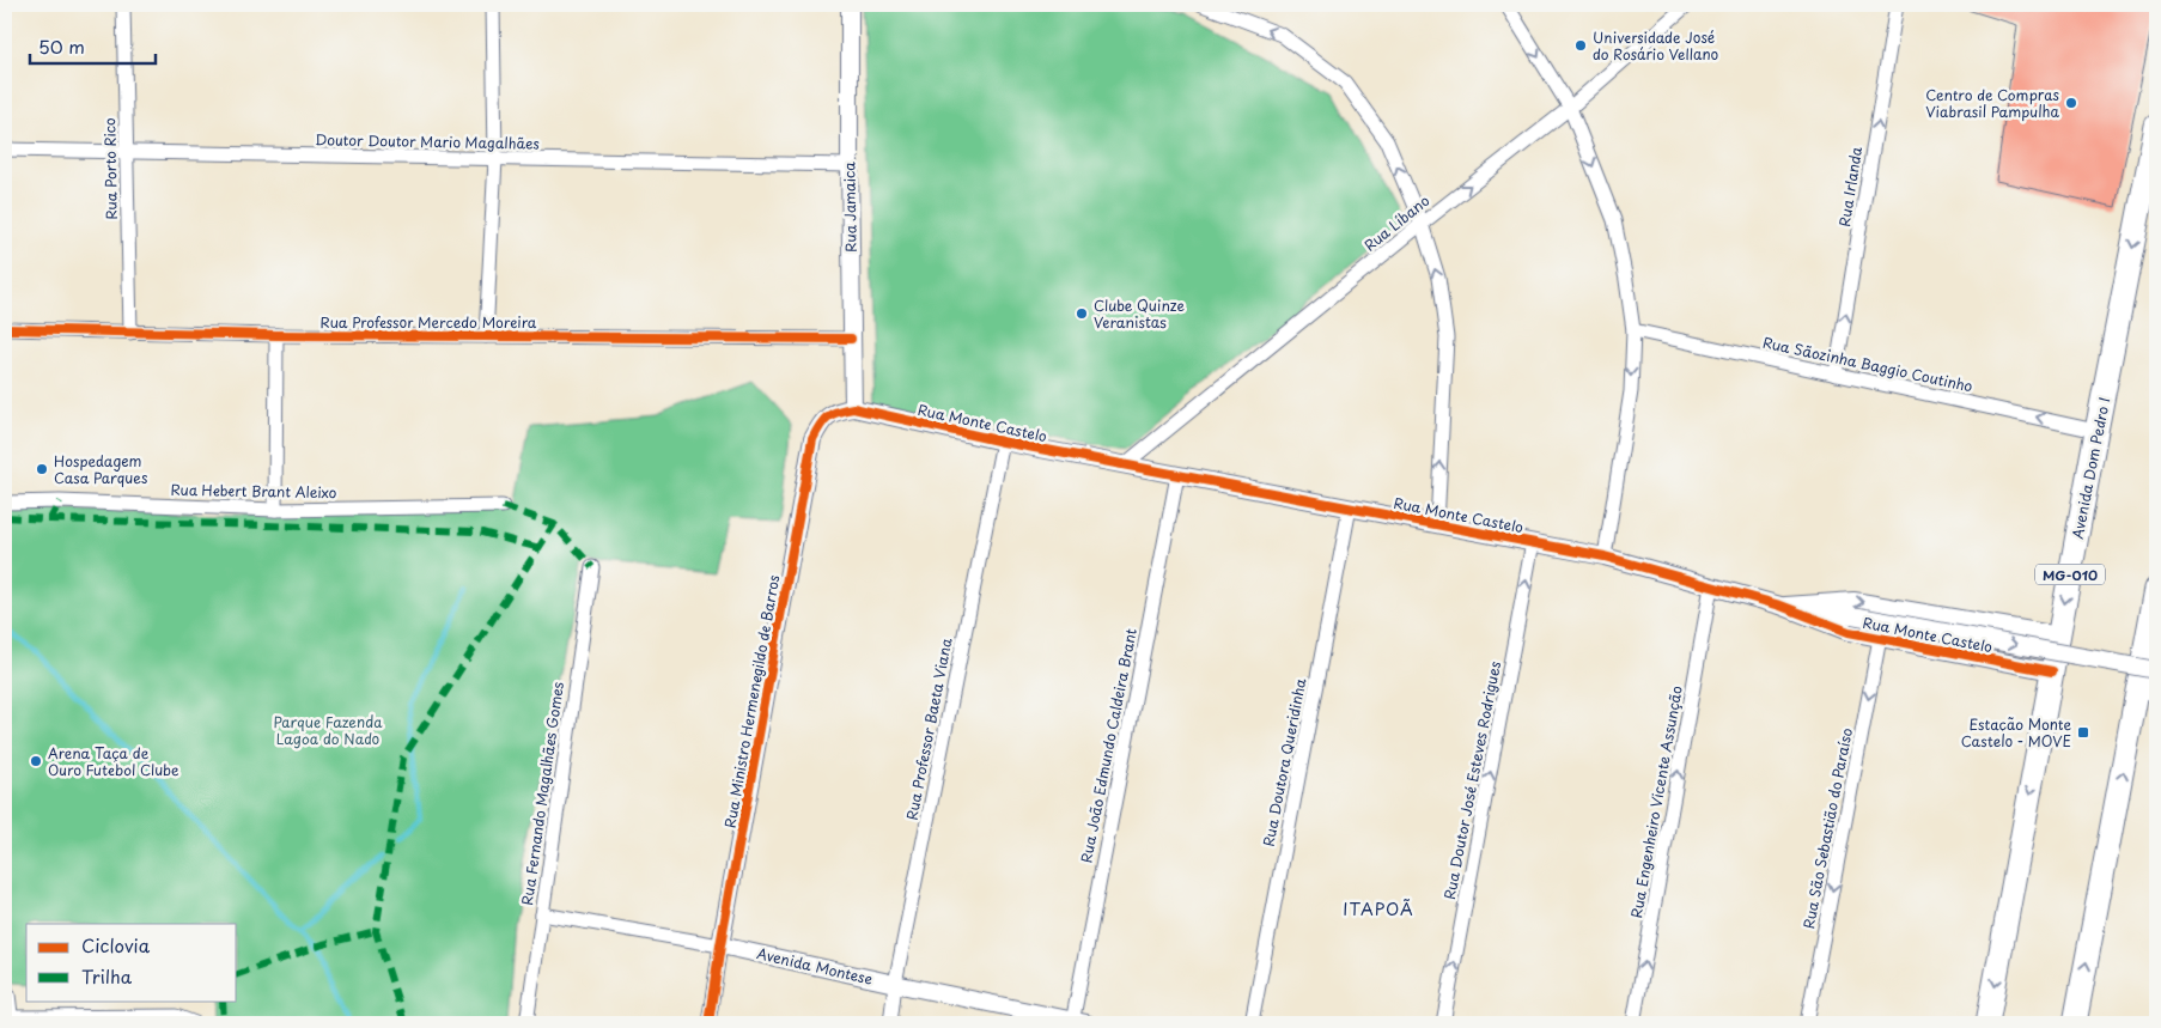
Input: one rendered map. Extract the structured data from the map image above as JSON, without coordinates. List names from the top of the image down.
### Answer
{
  "streets": {
    "highway": ["Avenida Dom Pedro I", "MG-010"],
    "street": [
      "Doutor Doutor Mario Magalhães",
      "Rua Porto Rico",
      "Rua Irlanda",
      "Rua Jamaica",
      "Rua Líbano",
      "Rua Professor Mercedo Moreira",
      "Rua Sãozinha Baggio Coutinho",
      "Rua Monte Castelo",
      "Rua Hebert Brant Aleixo",
      "Rua Ministro Hermenegildo de Barros",
      "Rua Professor Baeta Viana",
      "Rua João Edmundo Caldeira Brant",
      "Rua Doutora Queridinha",
      "Rua Doutor José Esteves Rodrigues",
      "Rua Fernando Magalhães Gomes",
      "Rua Engenheiro Vicente Assunção",
      "Rua São Sebastião do Paraíso",
      "Avenida Montese"
    ]
  },
  "crossings": [
    ["Doutor Doutor Mario Magalhães", "Rua Porto Rico"],
    ["Doutor Doutor Mario Magalhães", "Rua Jamaica"],
    ["Rua Porto Rico", "Rua Professor Mercedo Moreira"],
    ["Rua Irlanda", "Rua Sãozinha Baggio Coutinho"],
    ["Rua Jamaica", "Rua Professor Mercedo Moreira"],
    ["Rua Jamaica", "Rua Monte Castelo"],
    ["Rua Jamaica", "Rua Ministro Hermenegildo de Barros"],
    ["Rua Líbano", "Rua Monte Castelo"],
    ["Rua Sãozinha Baggio Coutinho", "Avenida Dom Pedro I"],
    ["Rua Monte Castelo", "Avenida Dom Pedro I"],
    ["Rua Monte Castelo", "Rua Ministro Hermenegildo de Barros"],
    ["Rua Monte Castelo", "Rua Professor Baeta Viana"],
    ["Rua Monte Castelo", "Rua João Edmundo Caldeira Brant"],
    ["Rua Monte Castelo", "Rua Doutora Queridinha"],
    ["Rua Monte Castelo", "Rua Doutor José Esteves Rodrigues"],
    ["Rua Monte Castelo", "Rua Engenheiro Vicente Assunção"],
    ["Rua Monte Castelo", "Rua São Sebastião do Paraíso"],
    ["Rua Ministro Hermenegildo de Barros", "Avenida Montese"],
    ["Rua Professor Baeta Viana", "Avenida Montese"],
    ["Rua João Edmundo Caldeira Brant", "Avenida Montese"],
    ["Rua Fernando Magalhães Gomes", "Avenida Montese"]
  ],
  "one_way": [
    "Rua Irlanda",
    "Rua Sãozinha Baggio Coutinho",
    "Rua Doutor José Esteves Rodrigues",
    "Rua Engenheiro Vicente Assunção",
    "Rua São Sebastião do Paraíso"
  ],
  "districts": ["ITAPOÃ"],
  "parks": ["Parque Fazenda Lagoa do Nado"],
  "places": {
    "other": [
      "Universidade José do Rosário Vellano",
      "Centro de Compras Viabrasil Pampulha",
      "Clube Quinze Veranistas",
      "Hospedagem Casa Parques",
      "Arena Taça de Ouro Futebol Clube"
    ],
    "transit": ["Estação Monte Castelo - MOVE"]
  },
  "legend": ["Ciclovia", "Trilha"],
  "scale_bar": "50 m"
}
